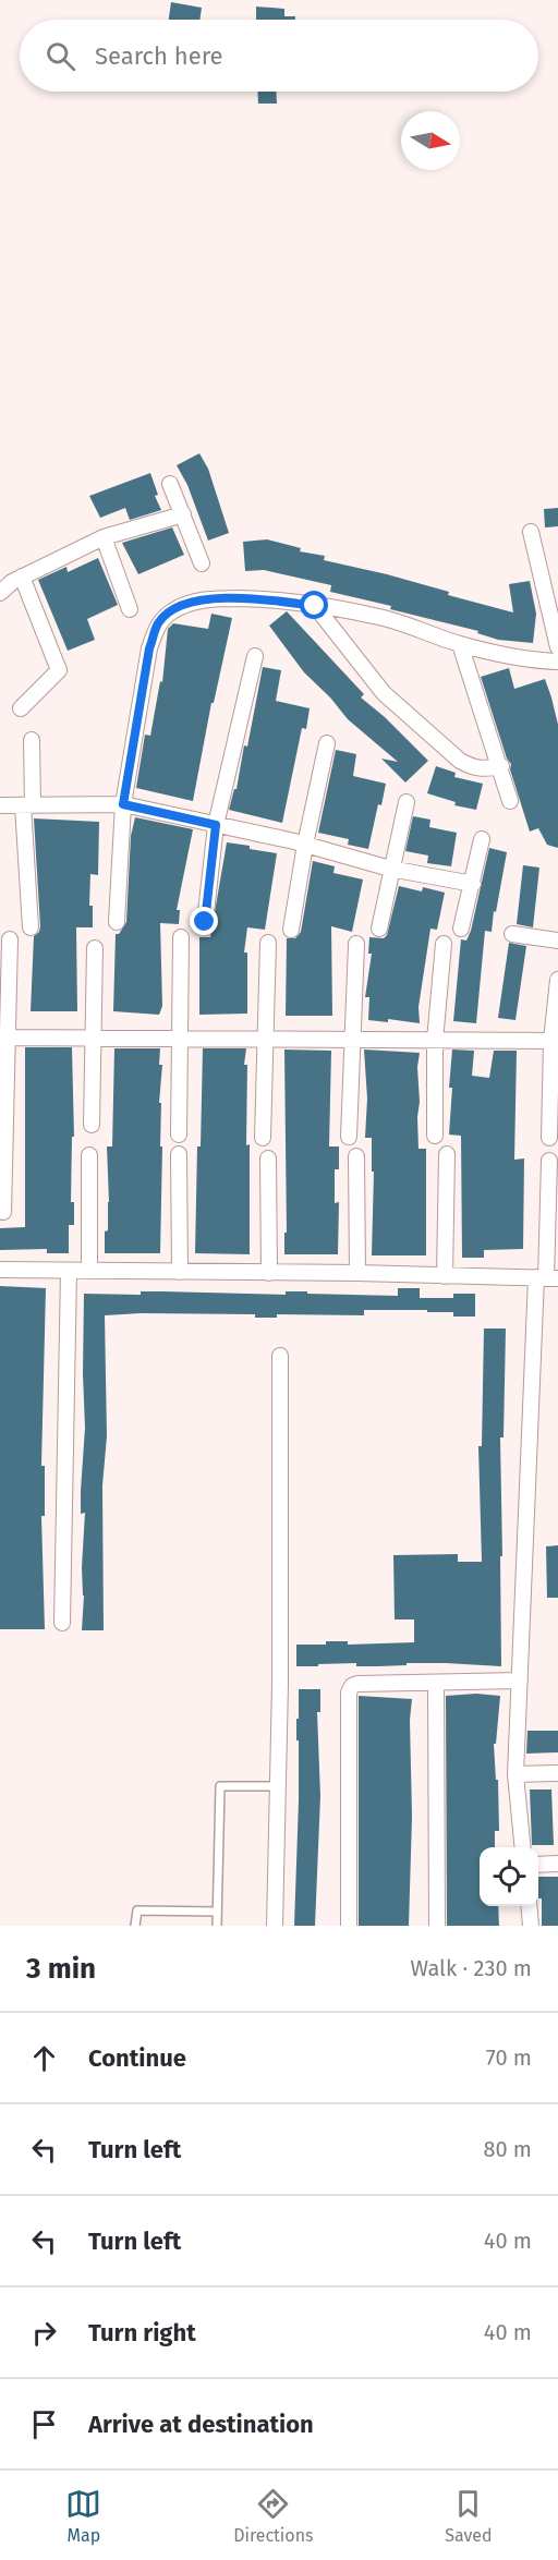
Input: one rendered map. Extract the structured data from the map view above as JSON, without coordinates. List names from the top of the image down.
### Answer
{
  "north": "right",
  "page": {
    "search": "Search here",
    "heading": ["3 min", "Walk · 230 m"],
    "list": [
      ["Continue", "70 m"],
      ["Turn left", "80 m"],
      ["Turn left", "40 m"],
      ["Turn right", "40 m"],
      "Arrive at destination"
    ],
    "nav": ["Map", "Directions", "Saved"]
  }
}
